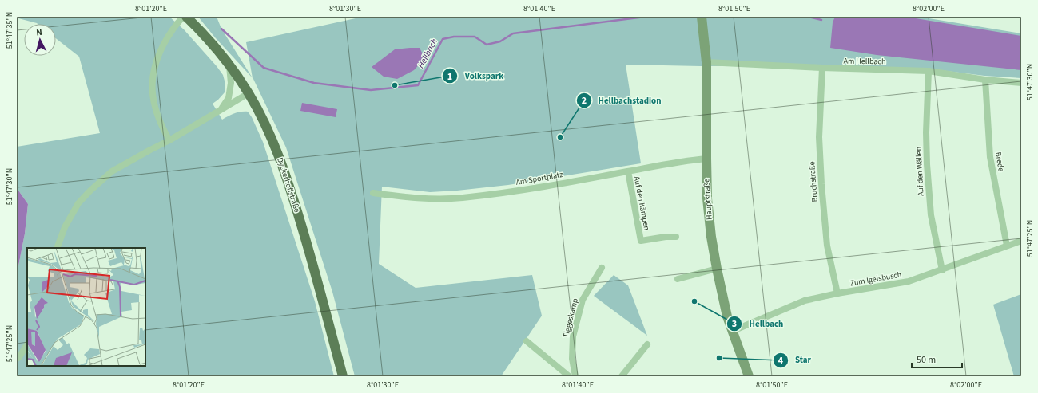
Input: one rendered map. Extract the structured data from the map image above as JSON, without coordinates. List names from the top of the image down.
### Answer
{
  "streets": {
    "main road": ["Dyckerhoffstraße"],
    "street": [
      "Am Hellbach",
      "Brede",
      "Auf den Wällen",
      "Am Sportplatz",
      "Bruchstraße",
      "Hauptstraße",
      "Auf den Kämpen",
      "Zum Igelsbusch",
      "Tiggeskamp"
    ]
  },
  "crossings": [
    ["Am Hellbach", "Brede"],
    ["Am Hellbach", "Auf den Wällen"],
    ["Am Hellbach", "Bruchstraße"],
    ["Am Hellbach", "Hauptstraße"],
    ["Brede", "Zum Igelsbusch"],
    ["Auf den Wällen", "Zum Igelsbusch"],
    ["Am Sportplatz", "Hauptstraße"],
    ["Am Sportplatz", "Auf den Kämpen"],
    ["Bruchstraße", "Zum Igelsbusch"],
    ["Hauptstraße", "Zum Igelsbusch"]
  ],
  "water": ["Hellbach"],
  "places": [
    "Volkspark",
    "Hellbachstadion",
    "Hellbach",
    "Star"
  ],
  "scale_bar": "50 m",
  "north": "top",
  "coordinates": [
    "8°01'20\"E",
    "8°01'30\"E",
    "8°01'40\"E",
    "8°01'50\"E",
    "8°02'00\"E",
    "51°47'35\"N",
    "51°47'30\"N",
    "51°47'25\"N"
  ]
}
